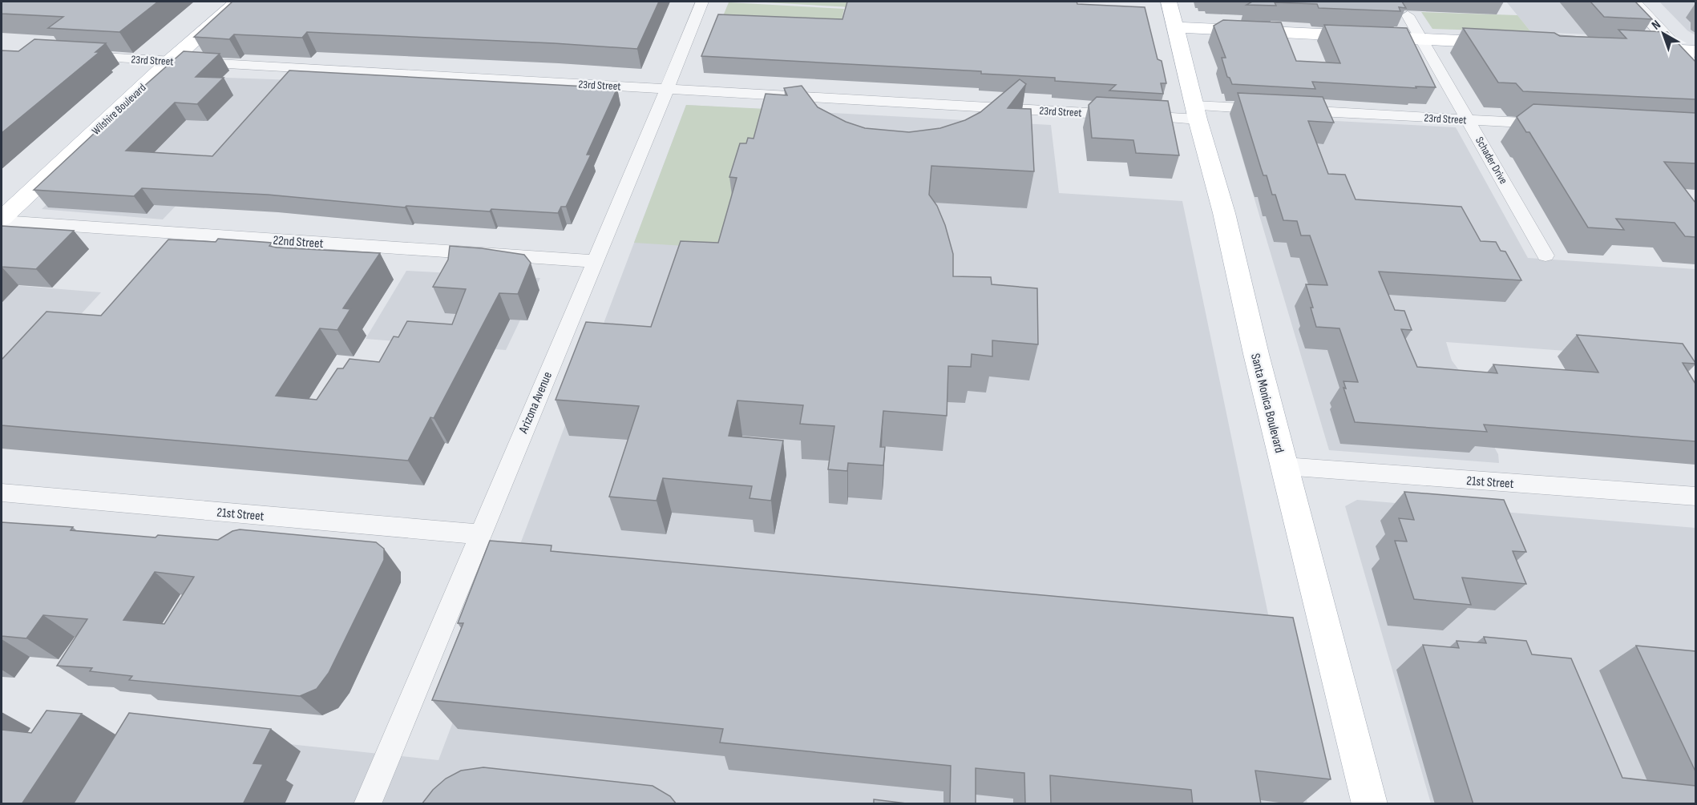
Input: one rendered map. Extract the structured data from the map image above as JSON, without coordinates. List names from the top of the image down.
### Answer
{
  "streets": {
    "main road": ["Wilshire Boulevard", "Santa Monica Boulevard"],
    "street": [
      "23rd Street",
      "Schader Drive",
      "22nd Street",
      "Arizona Avenue",
      "21st Street"
    ]
  },
  "crossings": [
    ["23rd Street", "Wilshire Boulevard"],
    ["23rd Street", "Schader Drive"],
    ["23rd Street", "Arizona Avenue"],
    ["23rd Street", "Santa Monica Boulevard"],
    ["Wilshire Boulevard", "22nd Street"],
    ["22nd Street", "Arizona Avenue"],
    ["Arizona Avenue", "21st Street"],
    ["Santa Monica Boulevard", "21st Street"]
  ],
  "north": "top left"
}
